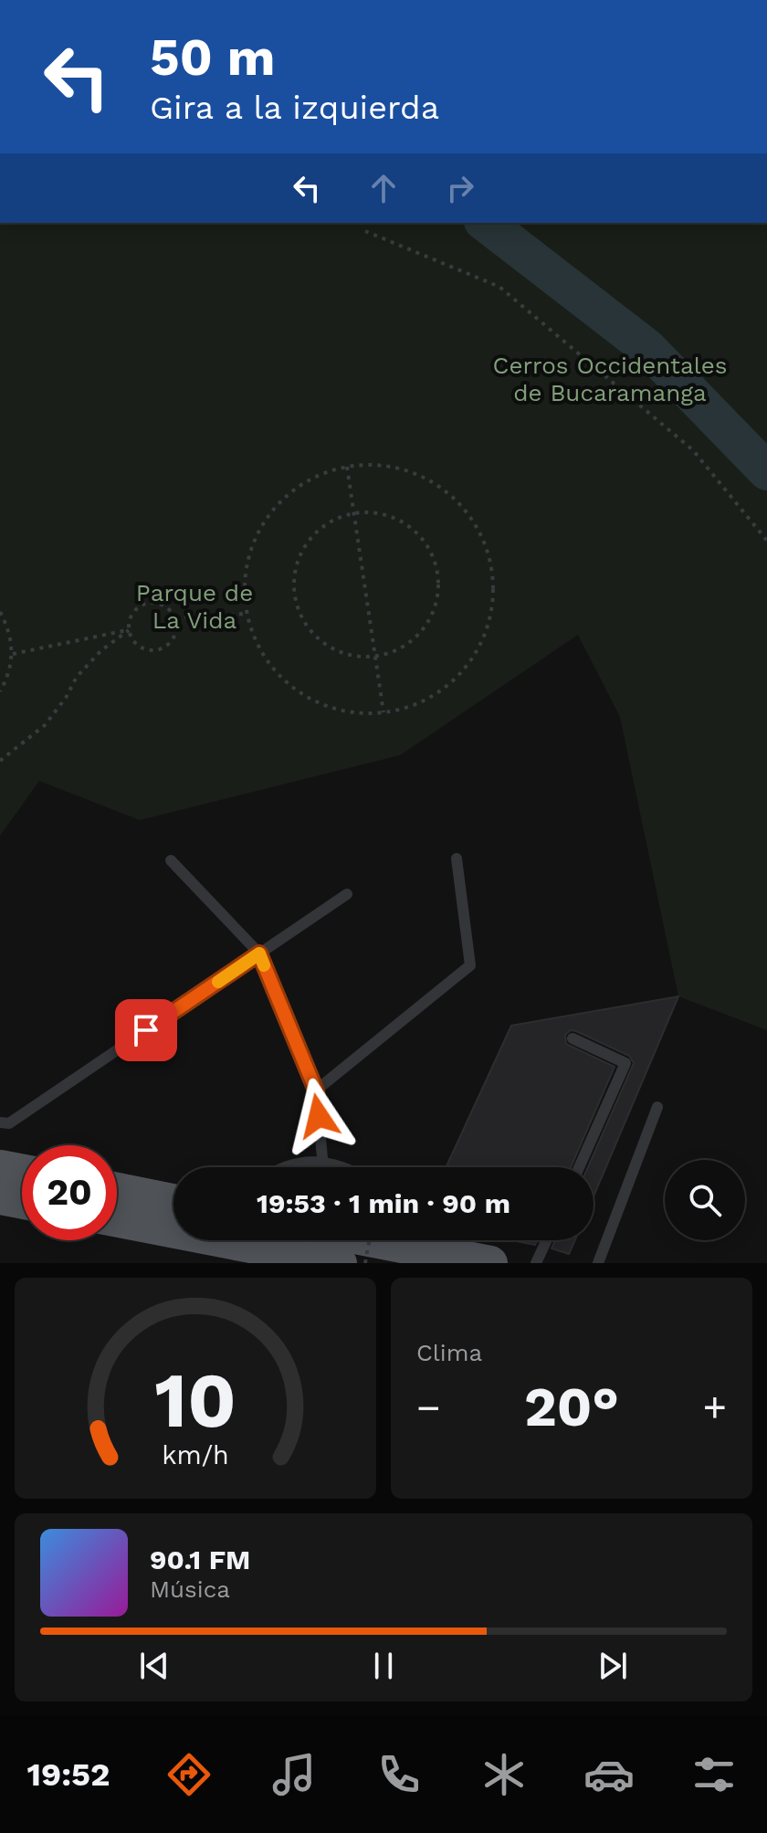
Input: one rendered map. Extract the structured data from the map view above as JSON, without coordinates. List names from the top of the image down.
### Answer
{
  "parks": ["Cerros Occidentales de Bucaramanga", "Parque de La Vida"],
  "page": {
    "turn": ["50 m", "Gira a la izquierda"],
    "limit": "20",
    "trip": "19:53 · 1 min · 90 m",
    "tile": "Clima",
    "heat": ["−", "20°", "+"],
    "song": ["90.1 FM", "Música"],
    "tabs": "19:52",
    "gauge": ["10", "km/h"]
  }
}
